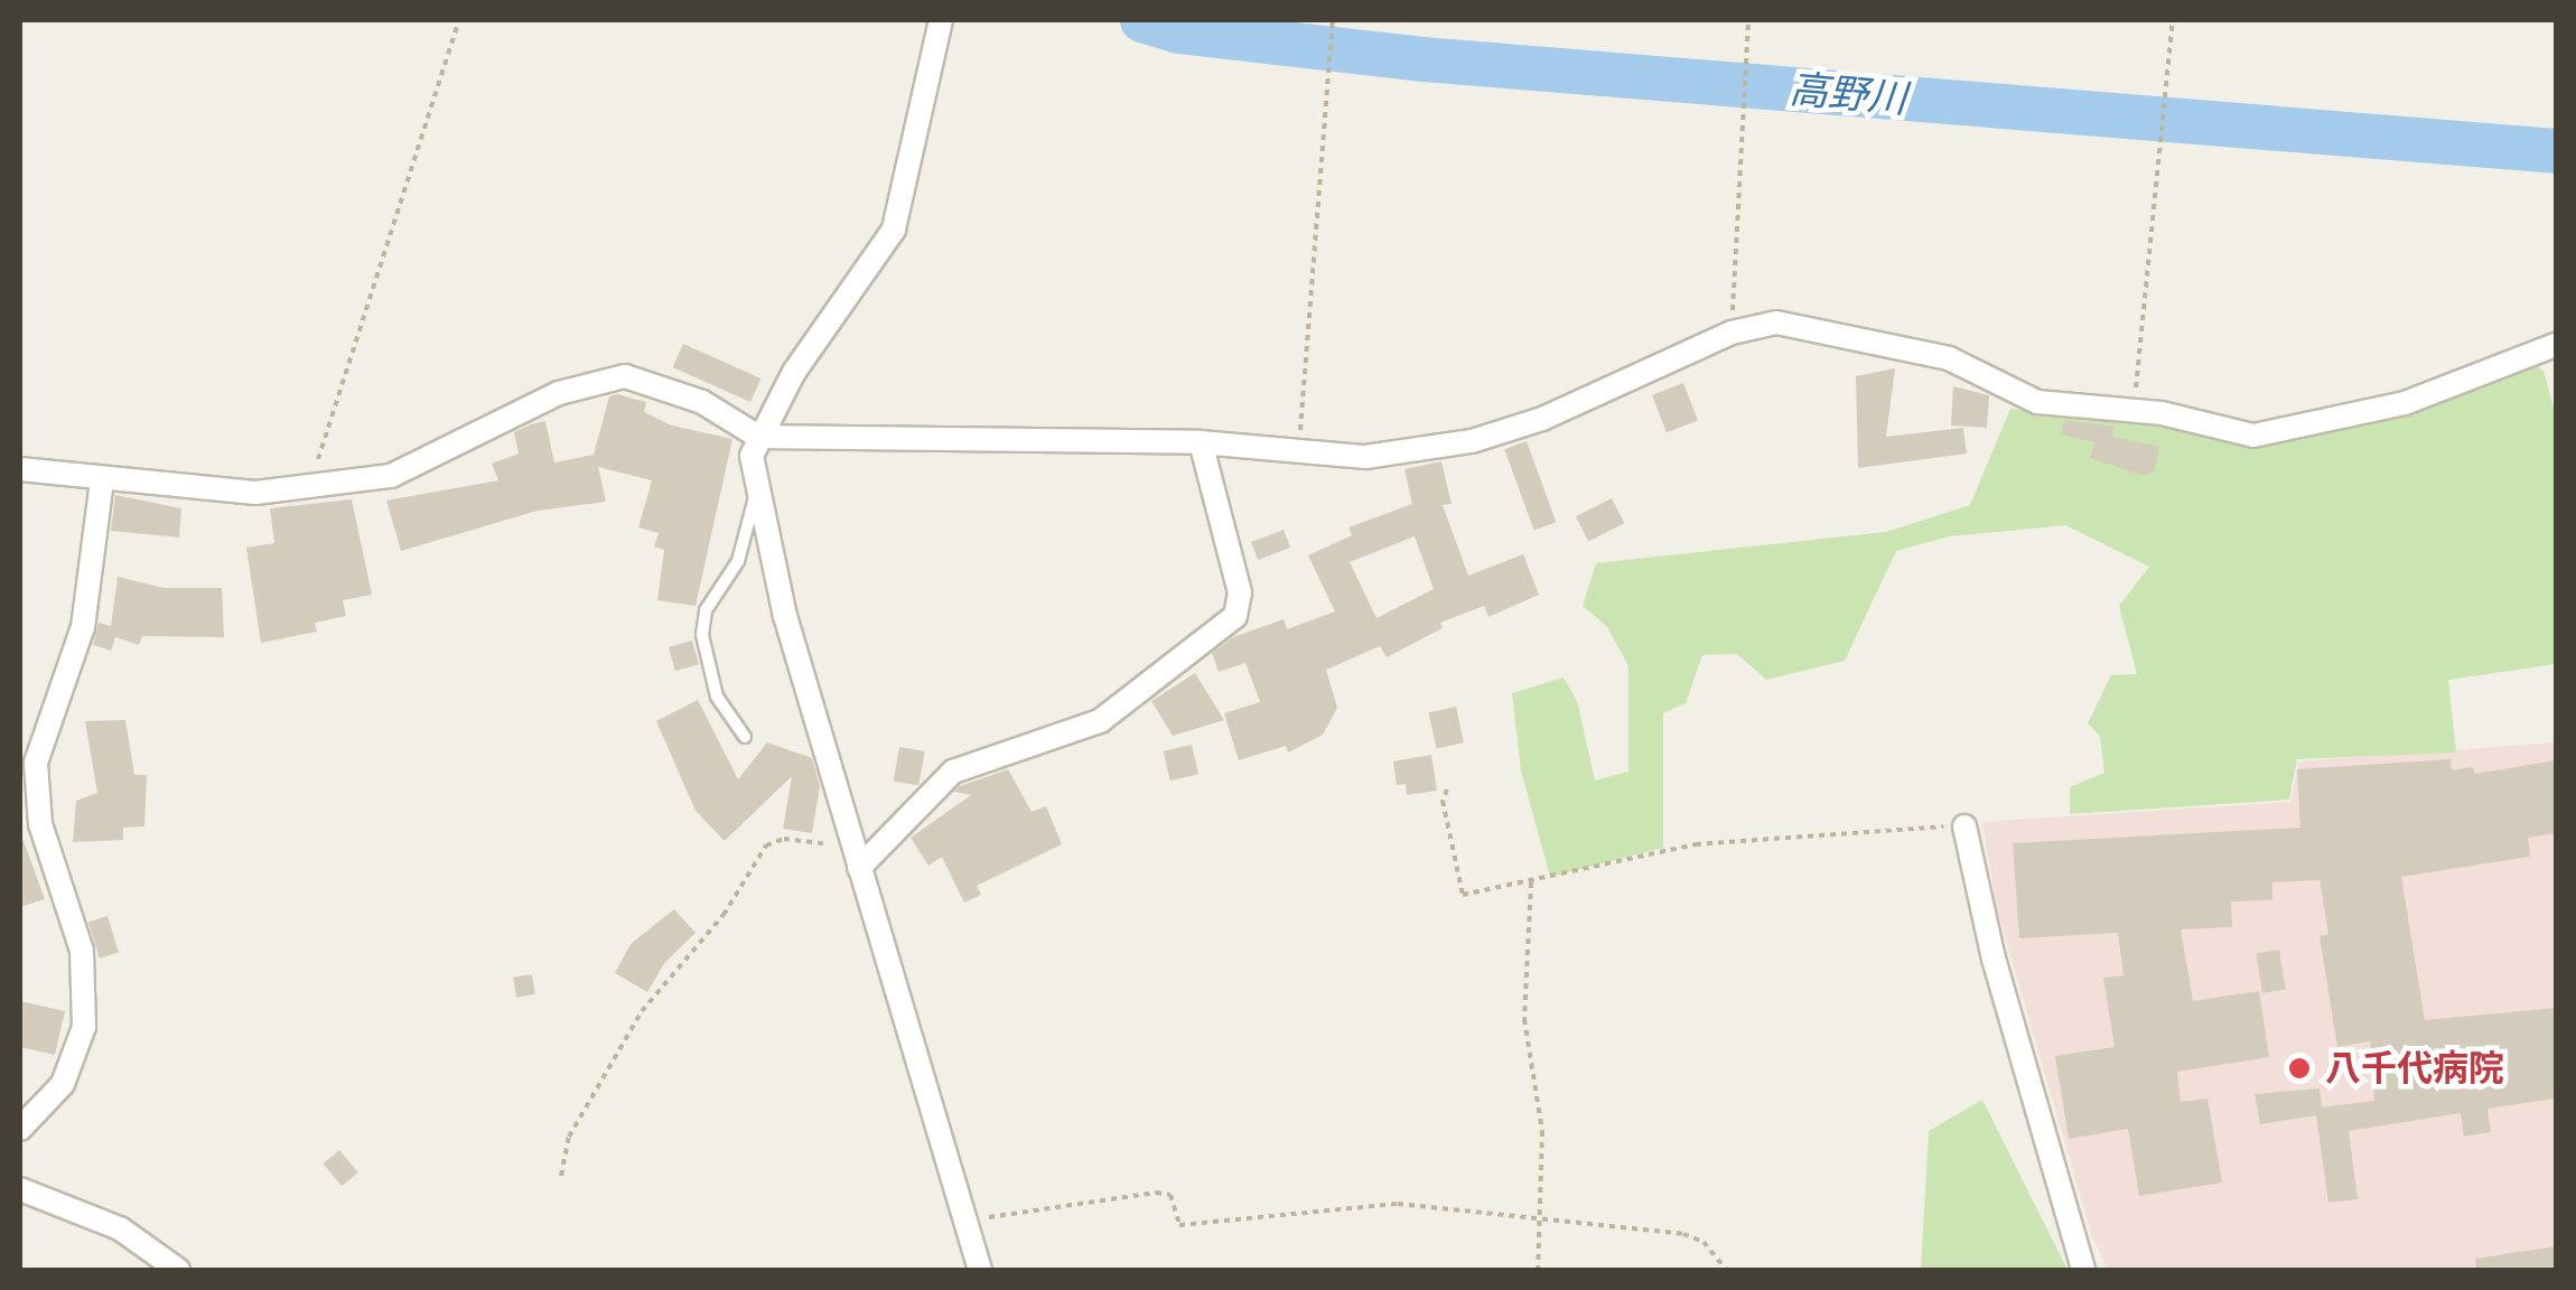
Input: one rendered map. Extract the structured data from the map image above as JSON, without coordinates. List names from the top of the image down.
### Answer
{
  "water": ["高野川"],
  "places": ["八千代病院"]
}
